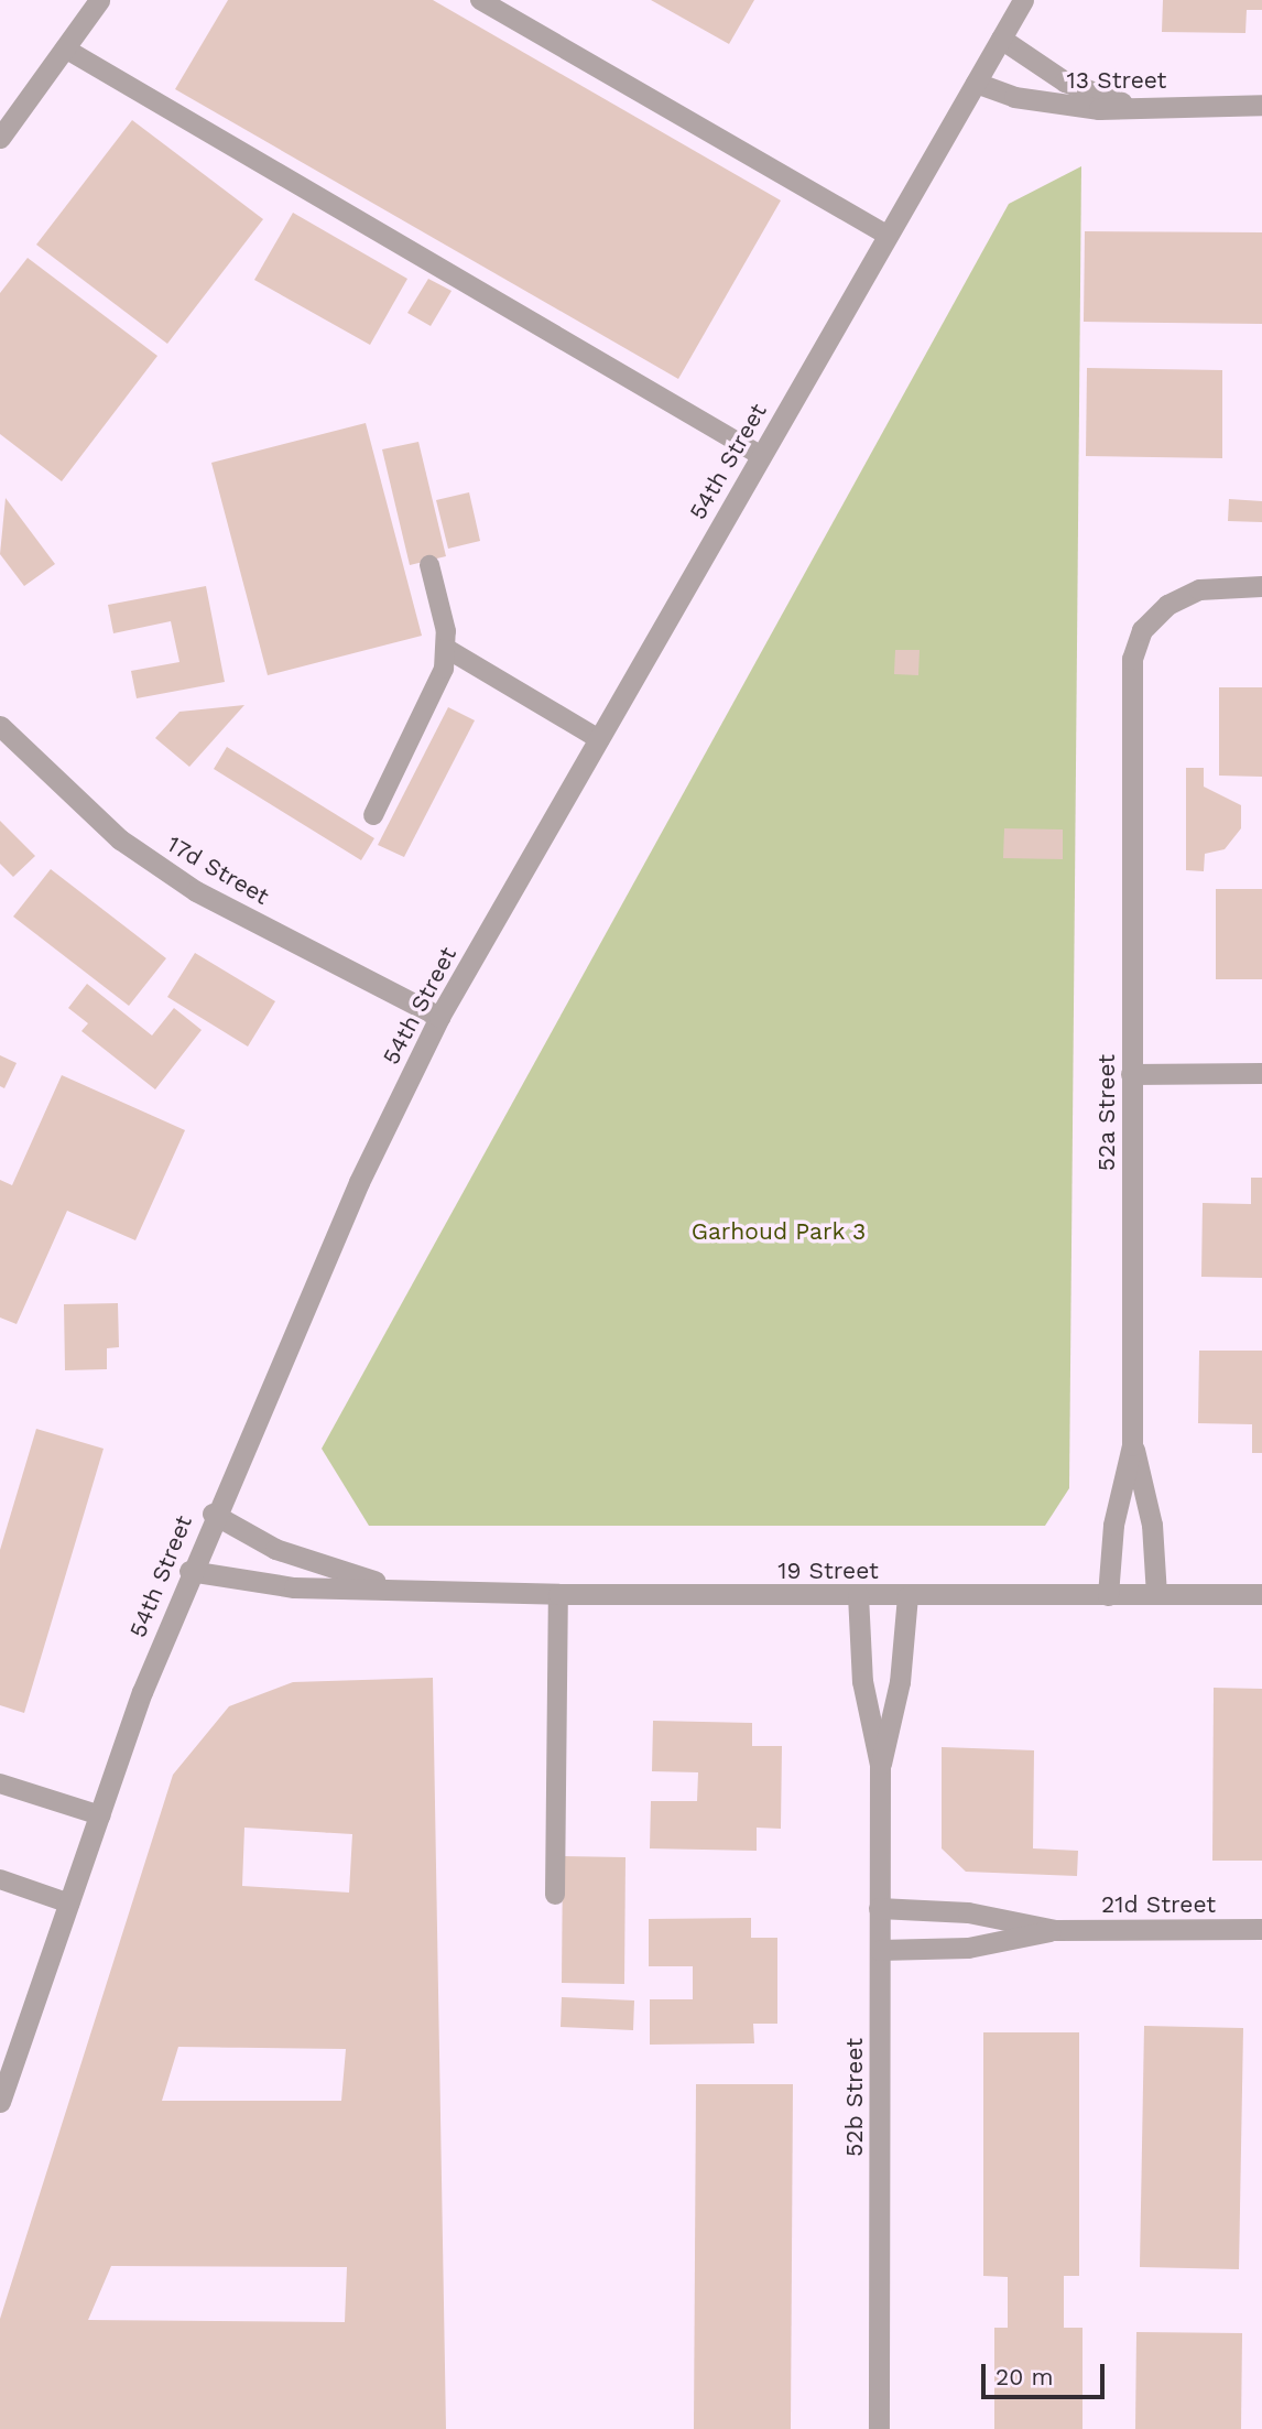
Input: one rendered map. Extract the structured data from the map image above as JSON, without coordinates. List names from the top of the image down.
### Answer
{
  "streets": {
    "street": [
      "13 Street",
      "54th Street",
      "17d Street",
      "52a Street",
      "19 Street",
      "21d Street",
      "52b Street"
    ]
  },
  "crossings": [
    ["13 Street", "54th Street"],
    ["54th Street", "17d Street"],
    ["54th Street", "19 Street"],
    ["52a Street", "19 Street"],
    ["19 Street", "52b Street"],
    ["21d Street", "52b Street"]
  ],
  "parks": ["Garhoud Park 3"],
  "scale_bar": "20 m"
}
